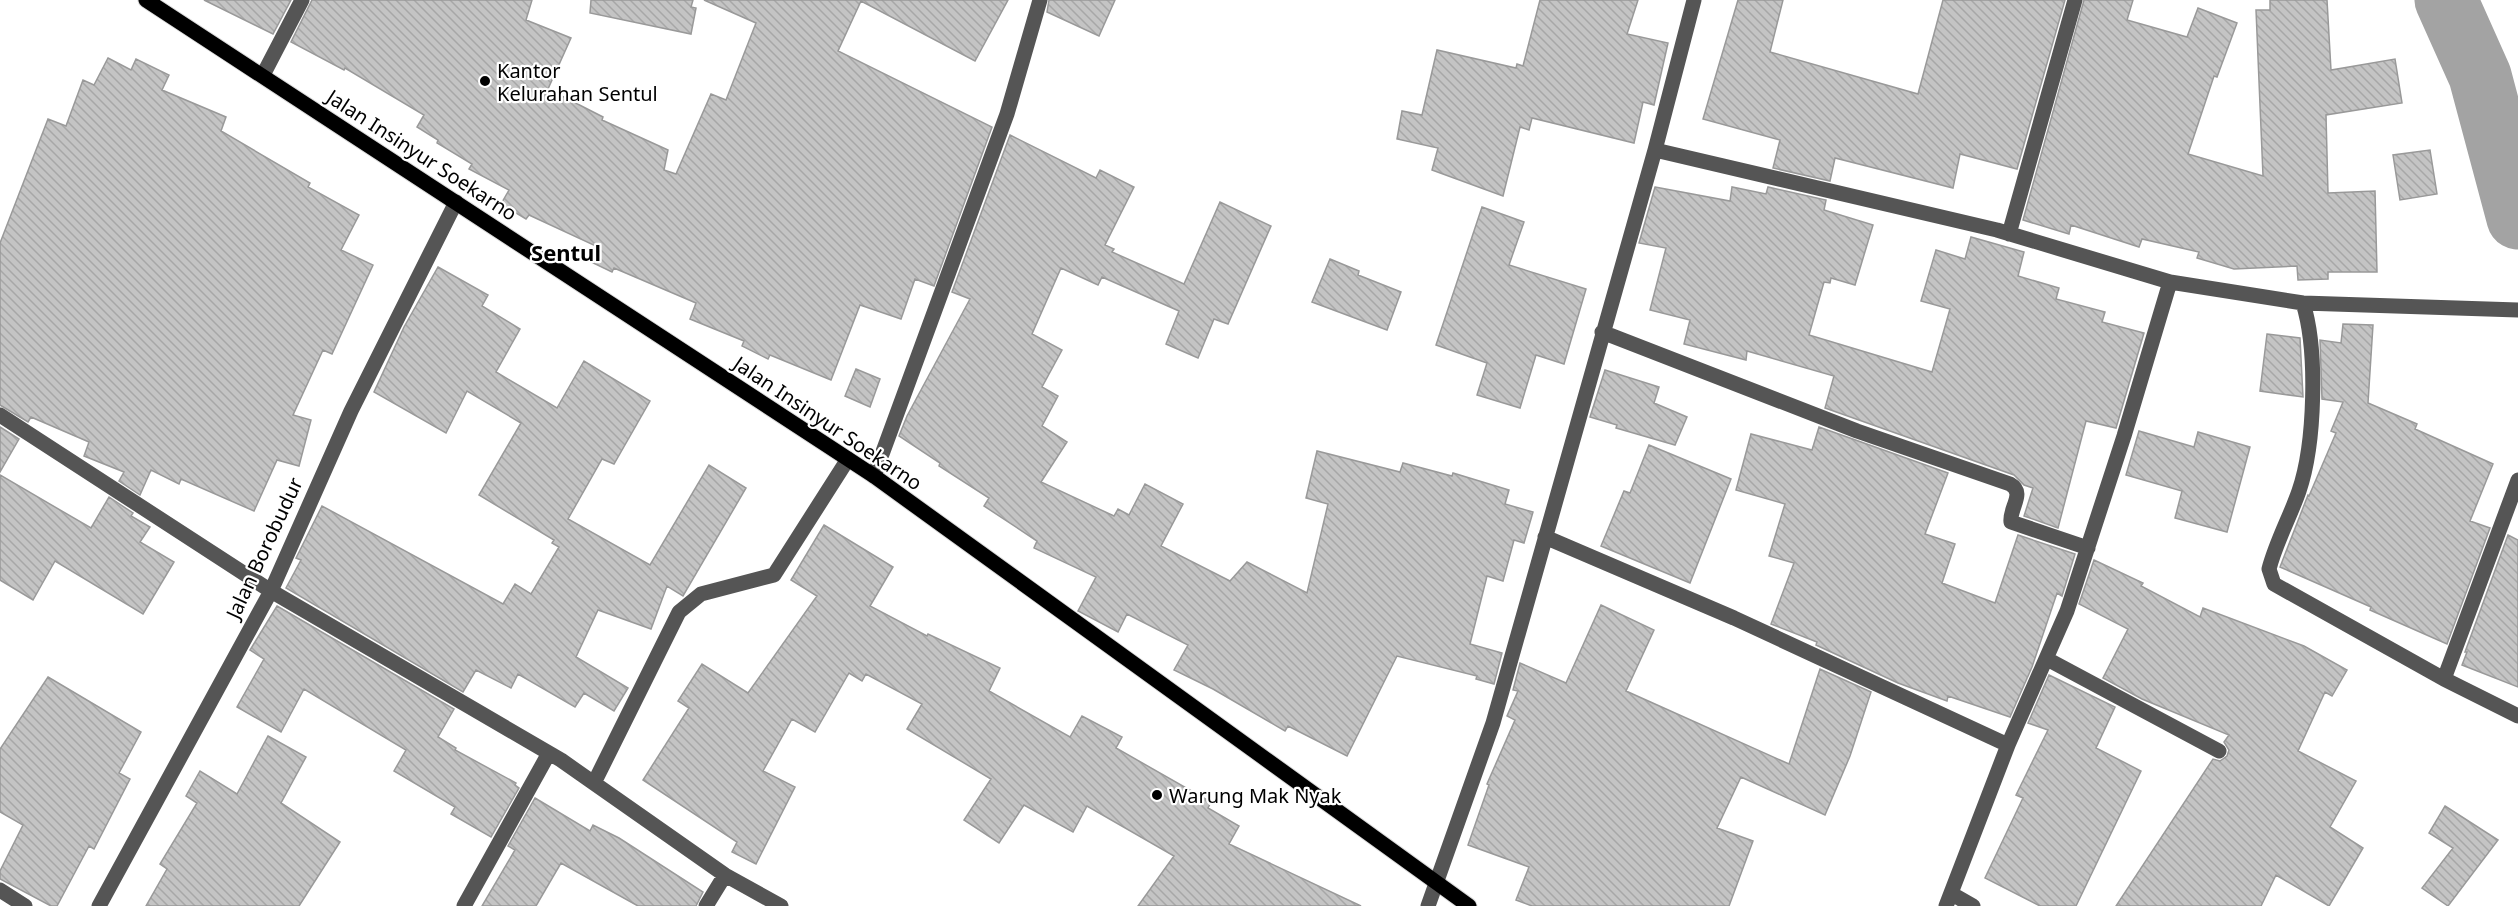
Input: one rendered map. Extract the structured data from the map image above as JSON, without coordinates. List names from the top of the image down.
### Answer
{
  "streets": {
    "main road": ["Jalan Insinyur Soekarno"],
    "street": ["Jalan Borobudur"]
  },
  "crossings": [
    ["Jalan Insinyur Soekarno", "Jalan Borobudur"]
  ],
  "districts": ["Sentul"],
  "places": ["Kantor Kelurahan Sentul", "Warung Mak Nyak"]
}
